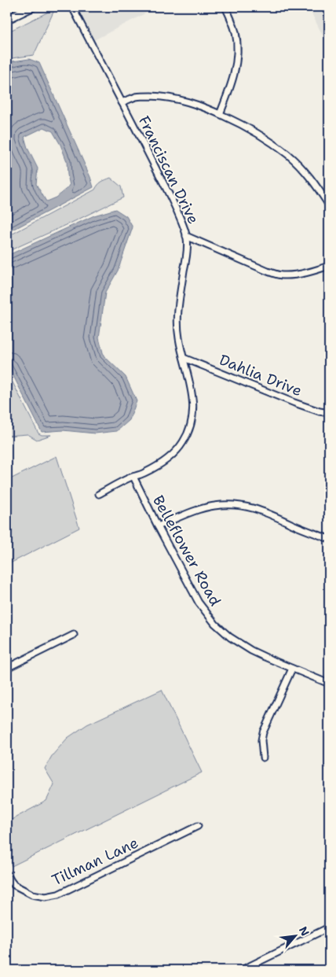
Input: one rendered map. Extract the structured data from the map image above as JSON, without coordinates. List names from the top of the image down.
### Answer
{
  "streets": {
    "street": [
      "Franciscan Drive",
      "Dahlia Drive",
      "Belleflower Road",
      "Tillman Lane"
    ]
  },
  "crossings": [
    ["Franciscan Drive", "Dahlia Drive"],
    ["Franciscan Drive", "Belleflower Road"]
  ],
  "north": "top right"
}
